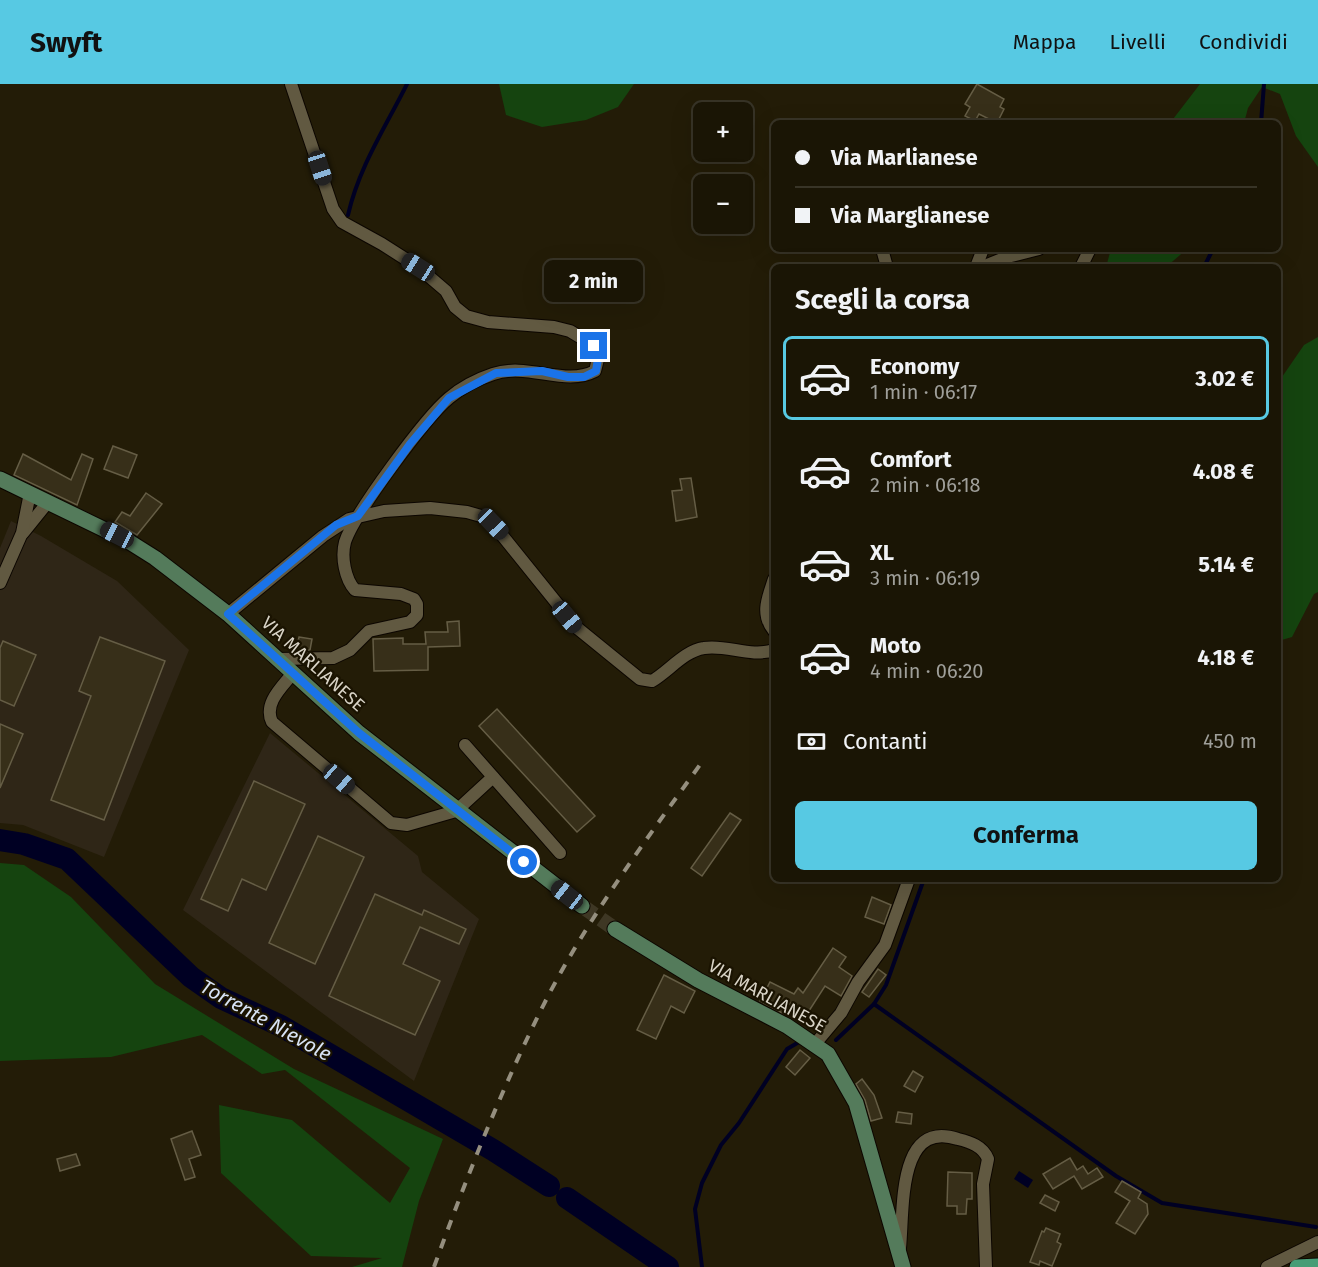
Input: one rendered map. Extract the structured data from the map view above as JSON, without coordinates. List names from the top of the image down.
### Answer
{
  "streets": {
    "street": ["VIA MARLIANESE"]
  },
  "water": ["Torrente Nievole"],
  "page": {
    "header": "Swyft",
    "nav": ["Mappa", "Livelli", "Condividi"],
    "map_buttons": ["+", "−"],
    "banner": ["Via Marlianese", "Via Marglianese"],
    "bubble": "2 min",
    "heading": "Scegli la corsa",
    "list": [
      {
        "name": "Economy",
        "note": "1 min · 06:17",
        "value": "3.02 €"
      },
      {
        "name": "Comfort",
        "note": "2 min · 06:18",
        "value": "4.08 €"
      },
      {
        "name": "XL",
        "note": "3 min · 06:19",
        "value": "5.14 €"
      },
      {
        "name": "Moto",
        "note": "4 min · 06:20",
        "value": "4.18 €"
      }
    ],
    "pay": ["Contanti", "450 m"],
    "buttons": "Conferma"
  }
}
